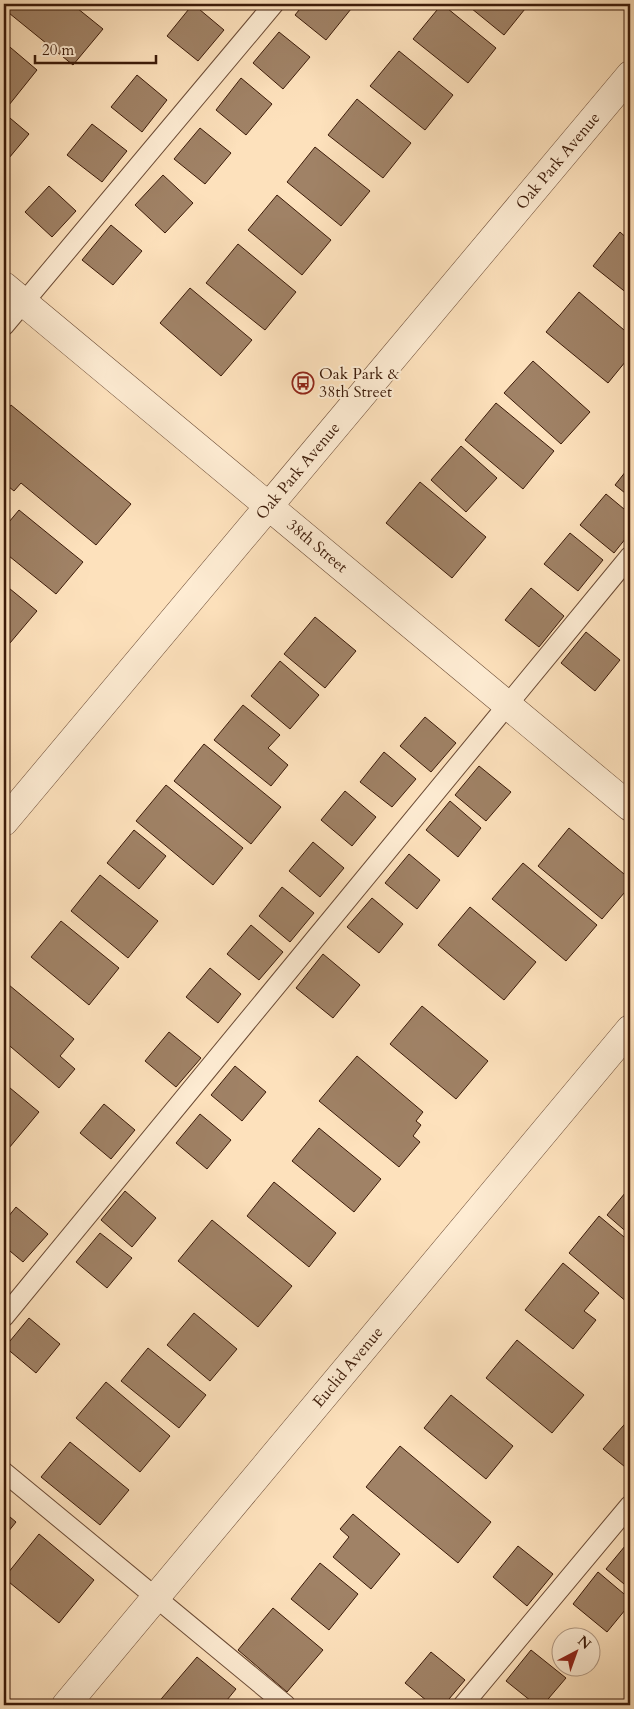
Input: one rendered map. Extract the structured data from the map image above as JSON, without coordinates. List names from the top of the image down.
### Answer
{
  "streets": {
    "street": ["Oak Park Avenue", "38th Street", "Euclid Avenue"]
  },
  "crossings": [
    ["Oak Park Avenue", "38th Street"]
  ],
  "places": {
    "bus stop": ["Oak Park & 38th Street"]
  },
  "scale_bar": "20 m",
  "north": "top right"
}
